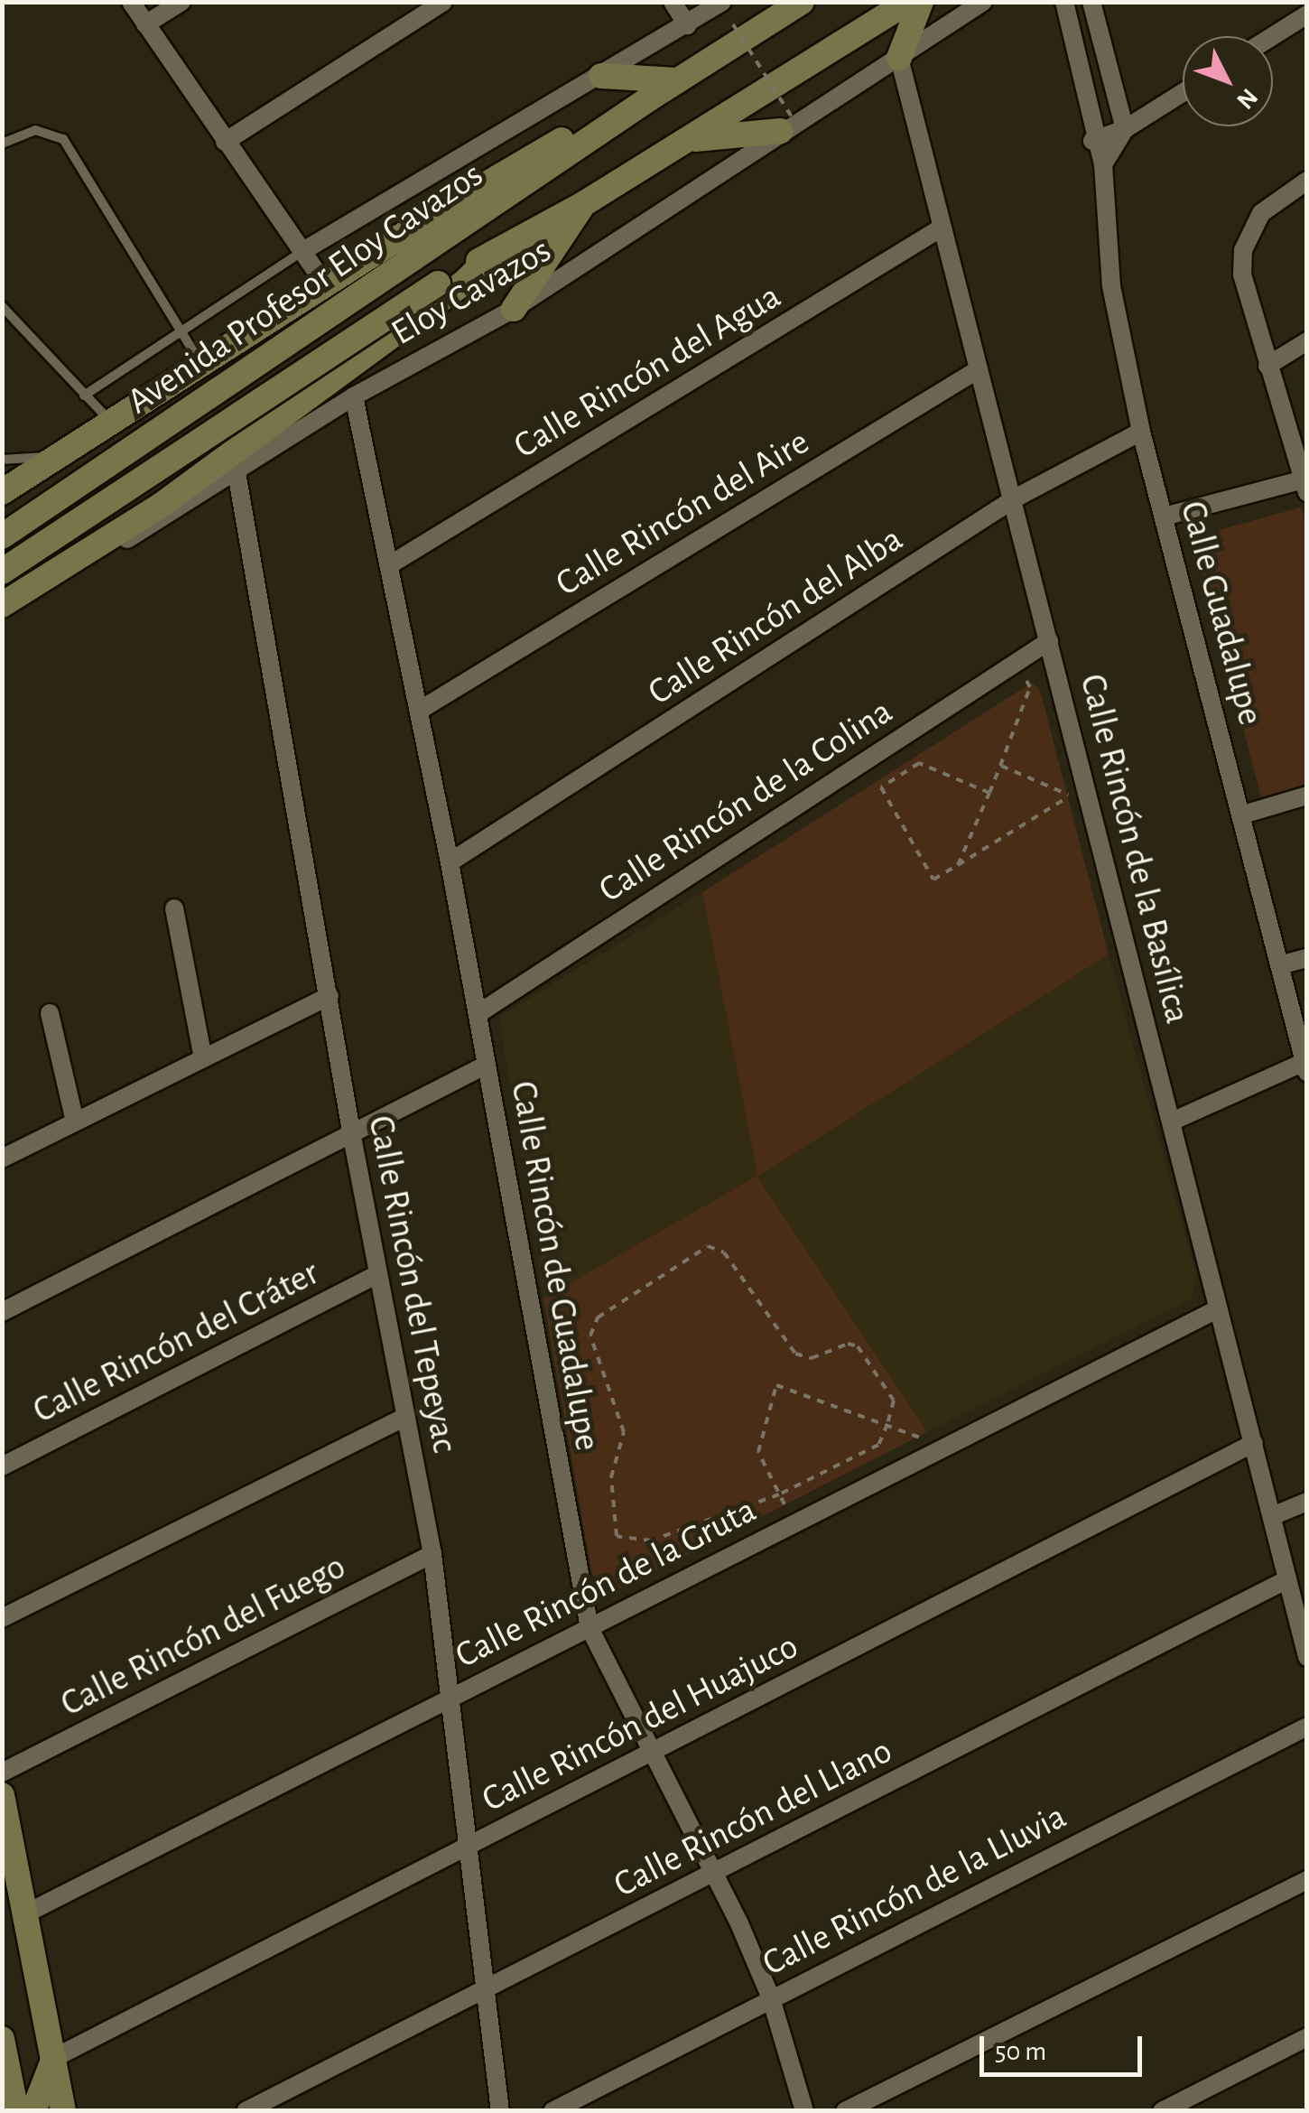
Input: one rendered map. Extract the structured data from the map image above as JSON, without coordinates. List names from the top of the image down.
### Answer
{
  "streets": {
    "main road": ["Avenida Profesor Eloy Cavazos"],
    "street": [
      "Eloy Cavazos",
      "Calle Rincón del Agua",
      "Calle Rincón del Aire",
      "Calle Guadalupe",
      "Calle Rincón del Alba",
      "Calle Rincón de la Colina",
      "Calle Rincón de la Basílica",
      "Calle Rincón de Guadalupe",
      "Calle Rincón del Tepeyac",
      "Calle Rincón del Cráter",
      "Calle Rincón de la Gruta",
      "Calle Rincón del Fuego",
      "Calle Rincón del Huajuco",
      "Calle Rincón del Llano",
      "Calle Rincón de la Lluvia"
    ]
  },
  "crossings": [
    ["Avenida Profesor Eloy Cavazos", "Eloy Cavazos"],
    ["Eloy Cavazos", "Calle Rincón de la Basílica"],
    ["Eloy Cavazos", "Calle Rincón de Guadalupe"],
    ["Eloy Cavazos", "Calle Rincón del Tepeyac"],
    ["Calle Rincón del Agua", "Calle Rincón de la Basílica"],
    ["Calle Rincón del Agua", "Calle Rincón de Guadalupe"],
    ["Calle Rincón del Aire", "Calle Rincón de la Basílica"],
    ["Calle Rincón del Aire", "Calle Rincón de Guadalupe"],
    ["Calle Guadalupe", "Calle Rincón del Alba"],
    ["Calle Rincón del Alba", "Calle Rincón de la Basílica"],
    ["Calle Rincón del Alba", "Calle Rincón de Guadalupe"],
    ["Calle Rincón de la Colina", "Calle Rincón de la Basílica"],
    ["Calle Rincón de la Colina", "Calle Rincón de Guadalupe"],
    ["Calle Rincón de la Basílica", "Calle Rincón de la Gruta"],
    ["Calle Rincón de la Basílica", "Calle Rincón del Huajuco"],
    ["Calle Rincón de la Basílica", "Calle Rincón del Llano"],
    ["Calle Rincón de Guadalupe", "Calle Rincón de la Gruta"],
    ["Calle Rincón de Guadalupe", "Calle Rincón del Huajuco"],
    ["Calle Rincón de Guadalupe", "Calle Rincón del Llano"],
    ["Calle Rincón de Guadalupe", "Calle Rincón de la Lluvia"],
    ["Calle Rincón del Tepeyac", "Calle Rincón del Cráter"],
    ["Calle Rincón del Tepeyac", "Calle Rincón de la Gruta"],
    ["Calle Rincón del Tepeyac", "Calle Rincón del Fuego"],
    ["Calle Rincón del Tepeyac", "Calle Rincón del Huajuco"],
    ["Calle Rincón del Tepeyac", "Calle Rincón del Llano"]
  ],
  "scale_bar": "50 m",
  "north": "bottom right"
}
